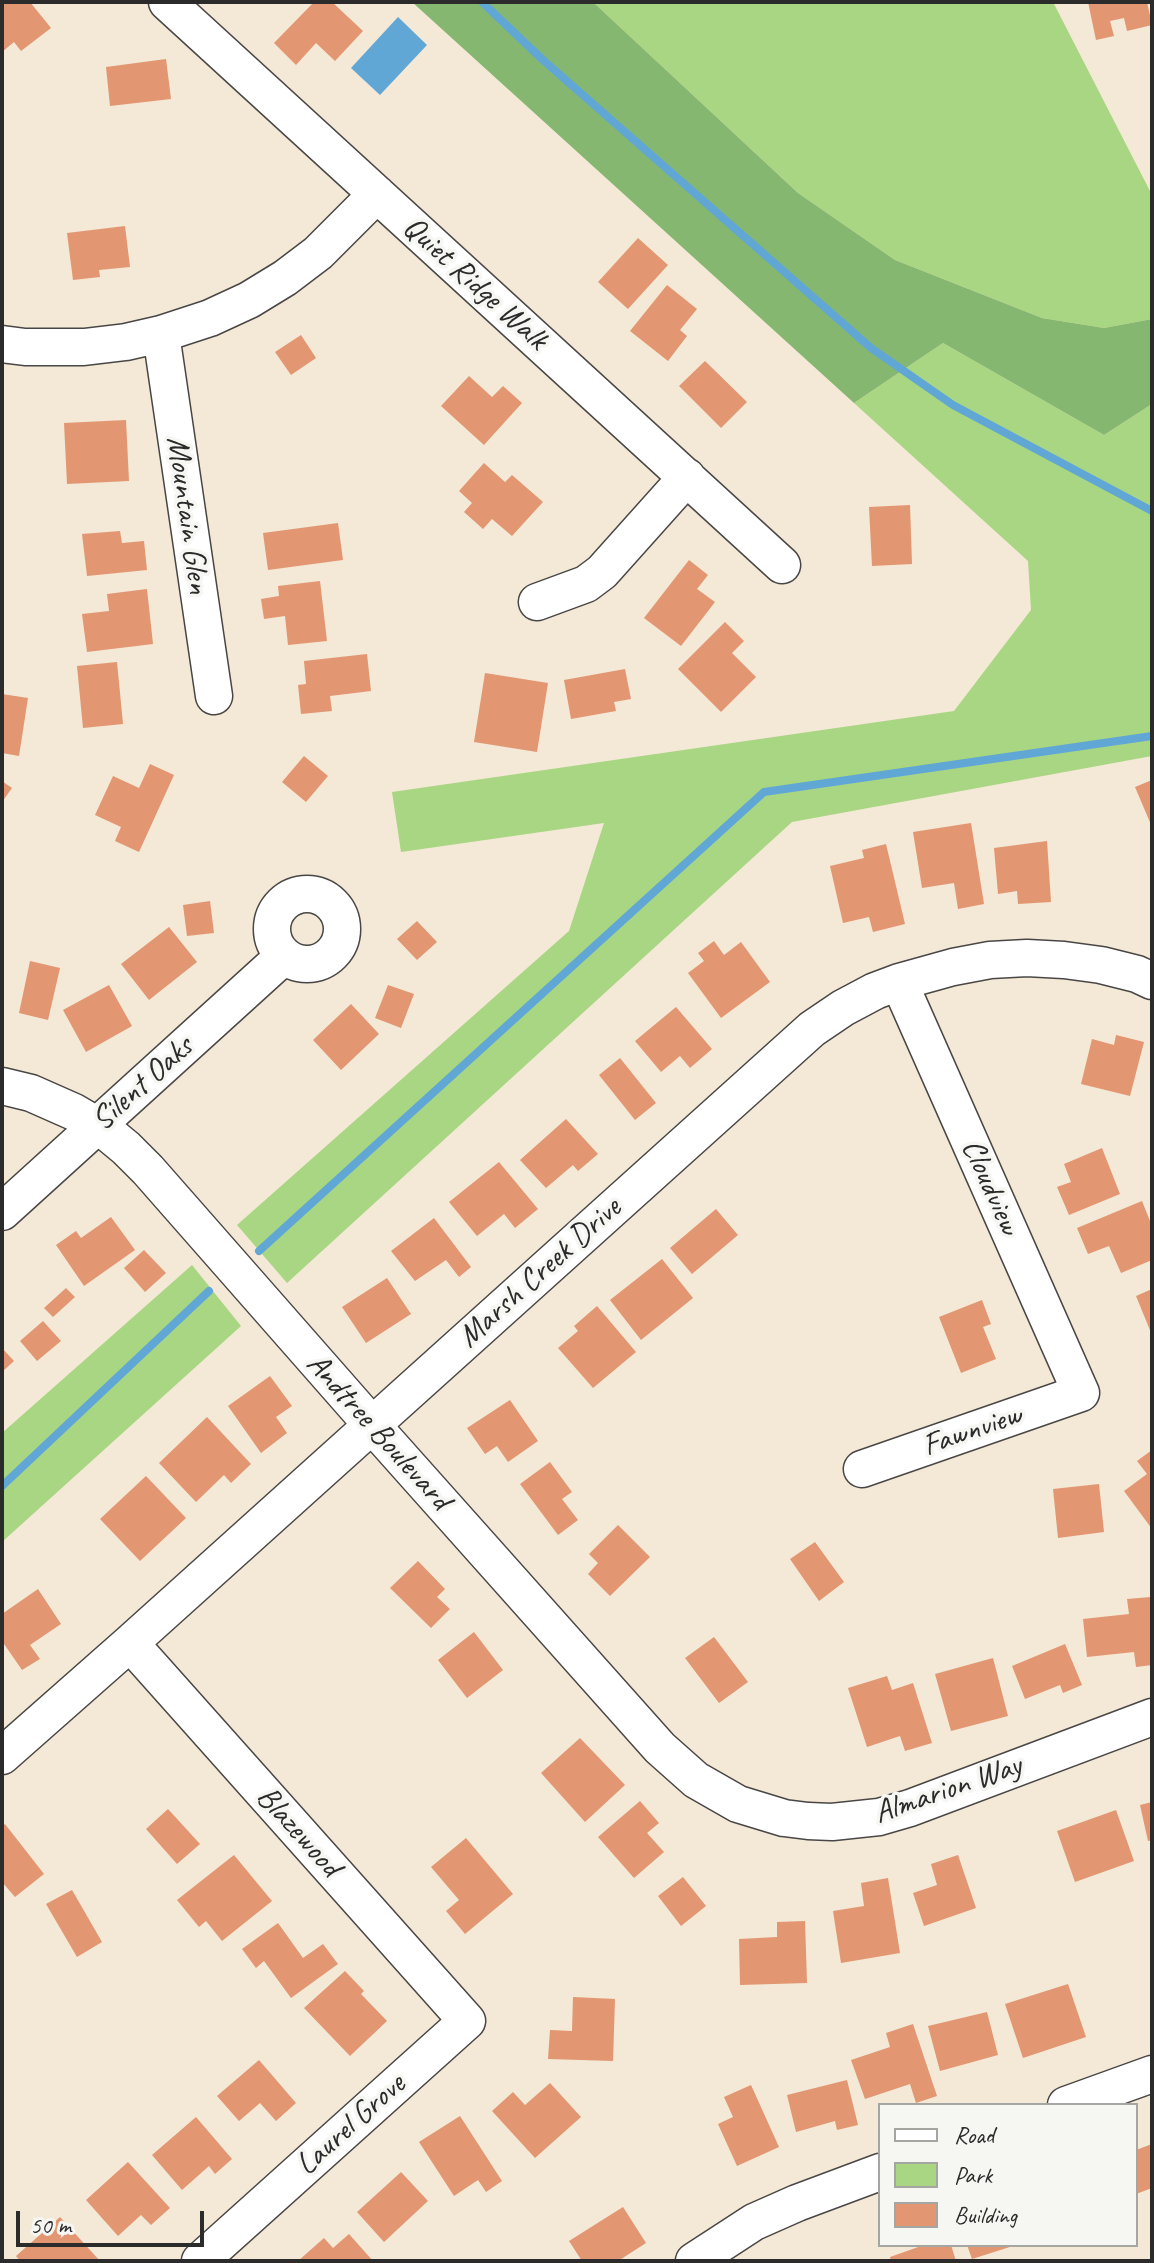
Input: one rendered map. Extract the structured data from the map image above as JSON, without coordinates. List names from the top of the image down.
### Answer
{
  "streets": {
    "street": [
      "Quiet Ridge Walk",
      "Mountain Glen",
      "Silent Oaks",
      "Cloudview",
      "Marsh Creek Drive",
      "Fawnview",
      "Andtree Boulevard",
      "Almarion Way",
      "Blazewood",
      "Laurel Grove"
    ]
  },
  "crossings": [
    ["Silent Oaks", "Andtree Boulevard"],
    ["Cloudview", "Marsh Creek Drive"],
    ["Cloudview", "Fawnview"],
    ["Marsh Creek Drive", "Andtree Boulevard"],
    ["Marsh Creek Drive", "Blazewood"],
    ["Andtree Boulevard", "Almarion Way"],
    ["Blazewood", "Laurel Grove"]
  ],
  "legend": ["Road", "Park", "Building"],
  "scale_bar": "50 m"
}
